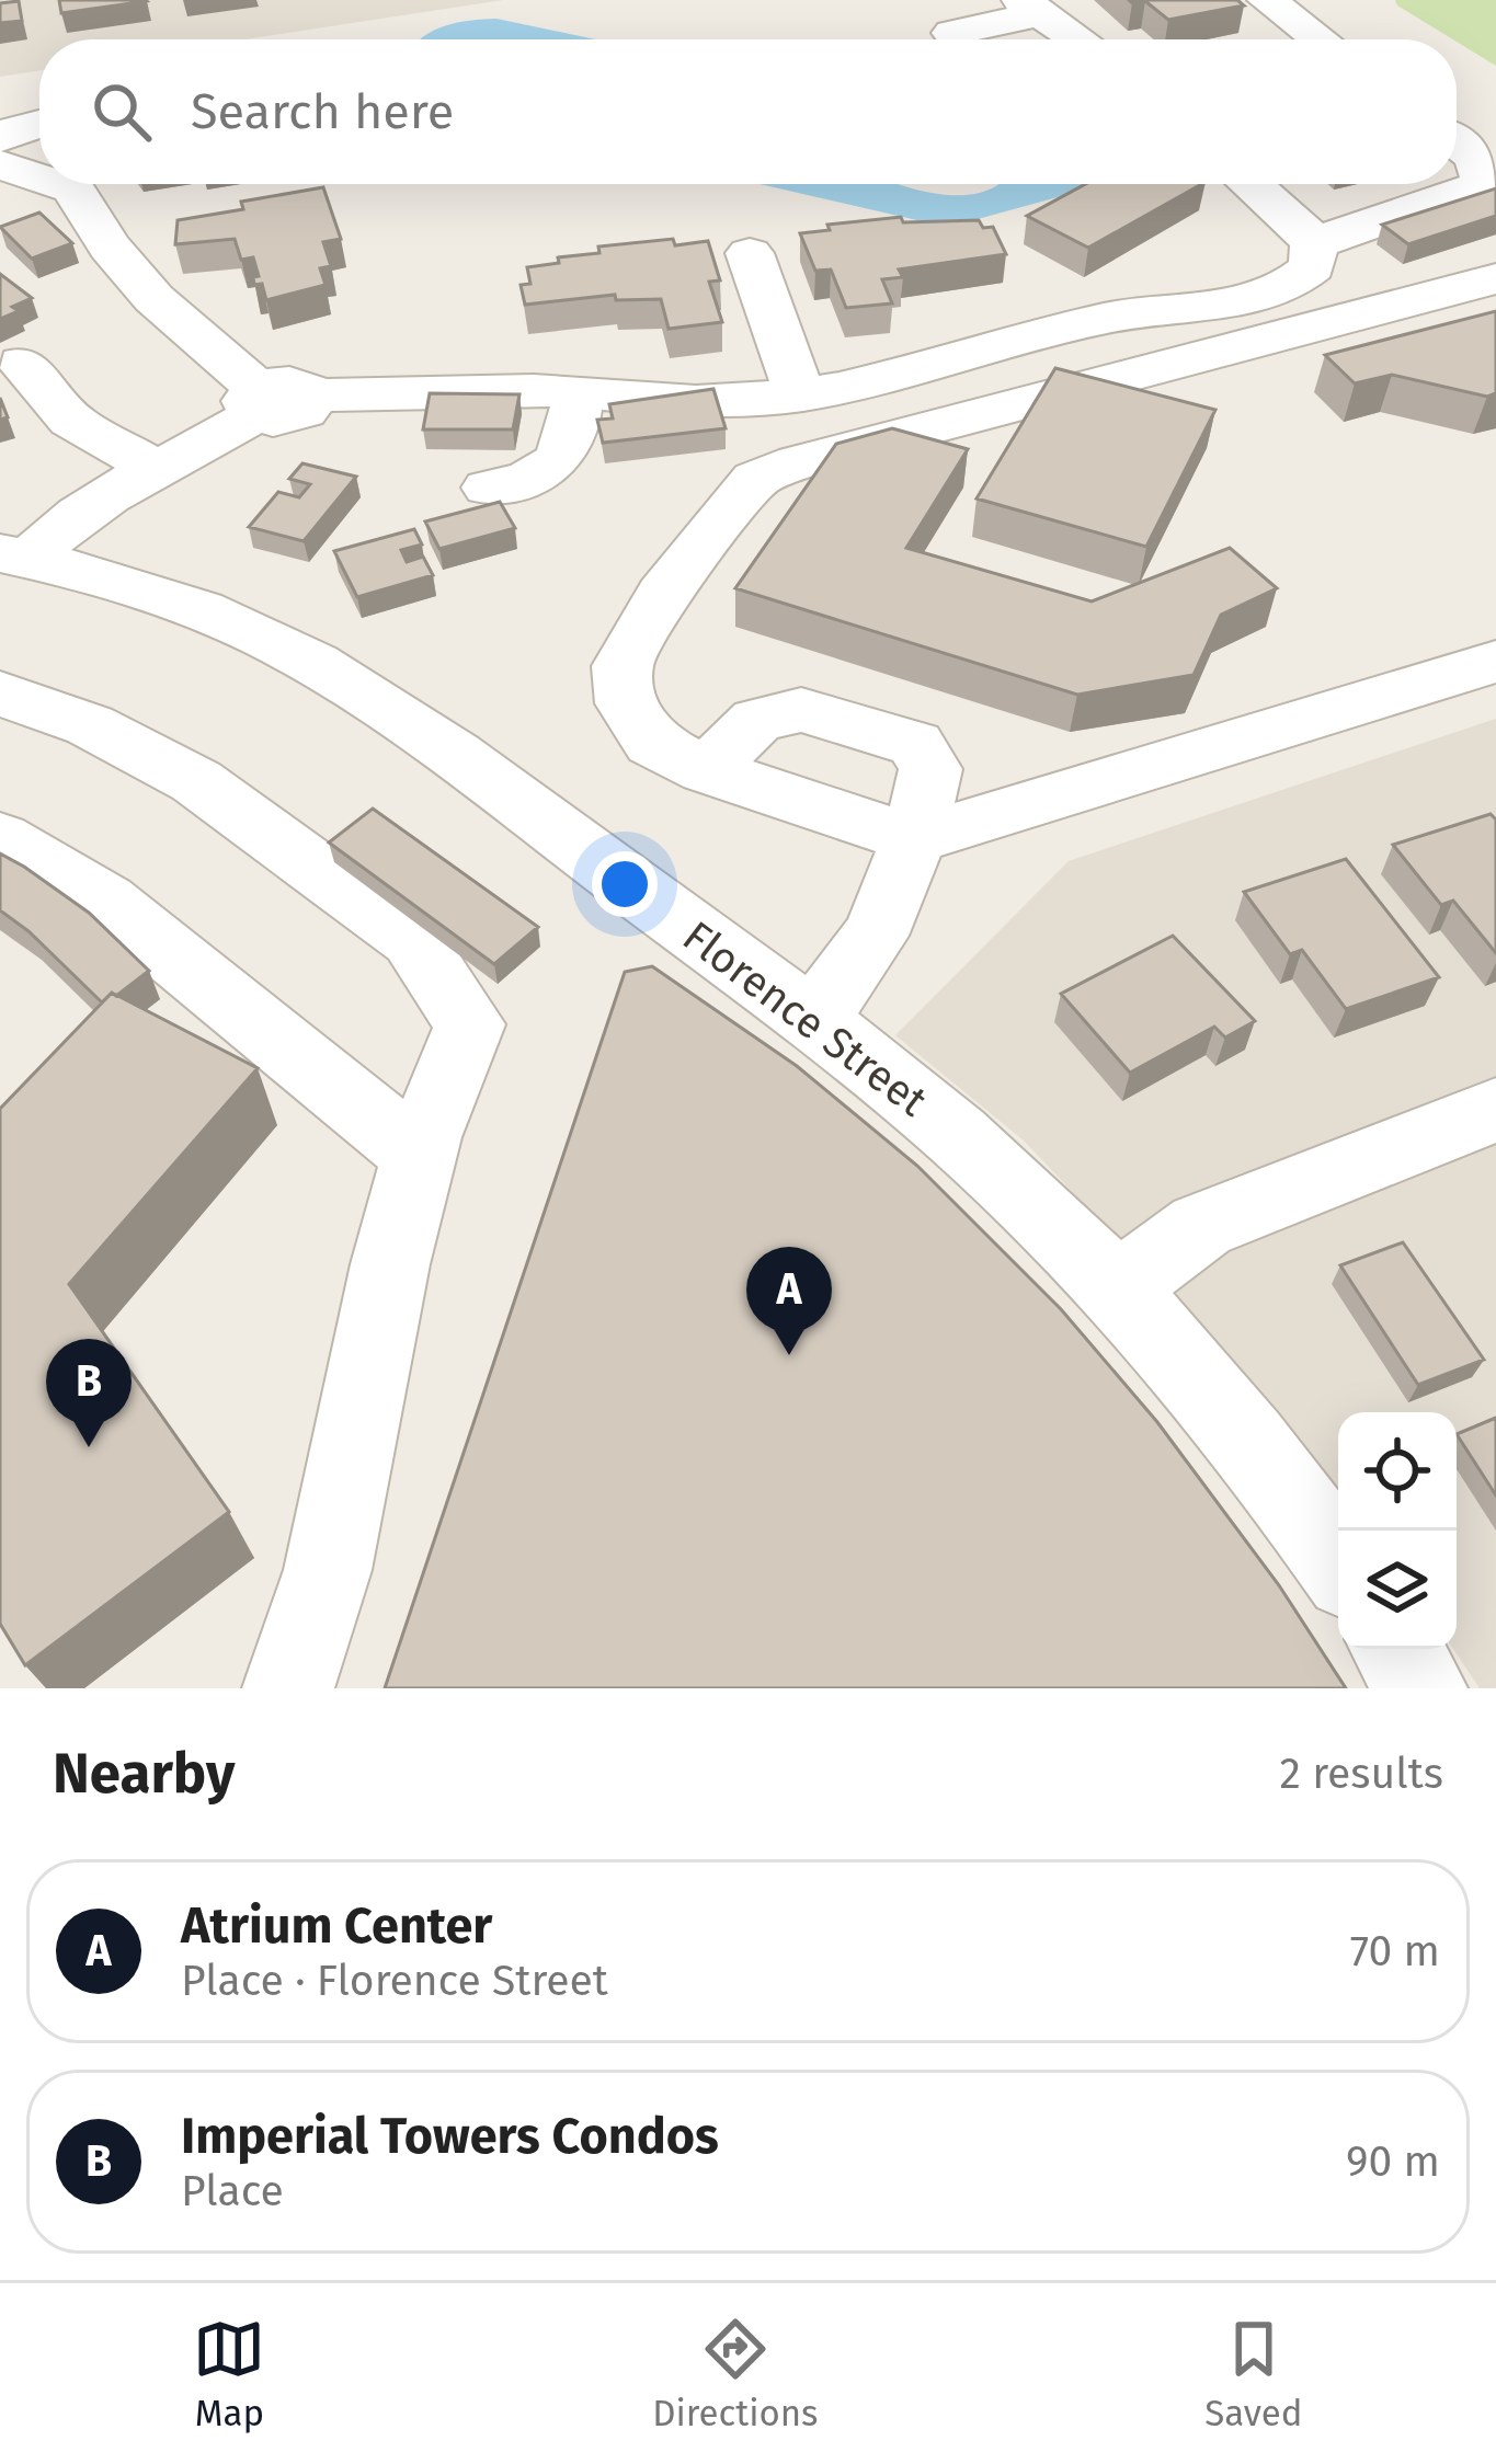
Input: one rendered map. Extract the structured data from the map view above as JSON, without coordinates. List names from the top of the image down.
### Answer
{
  "streets": {
    "street": ["Florence Street"]
  },
  "page": {
    "search": "Search here",
    "pins": ["A", "B"],
    "heading": ["Nearby", "2 results"],
    "list": [
      {
        "mark": "A",
        "name": "Atrium Center",
        "note": "Place · Florence Street",
        "value": "70 m"
      },
      {
        "mark": "B",
        "name": "Imperial Towers Condos",
        "note": "Place",
        "value": "90 m"
      }
    ],
    "nav": ["Map", "Directions", "Saved"]
  }
}
